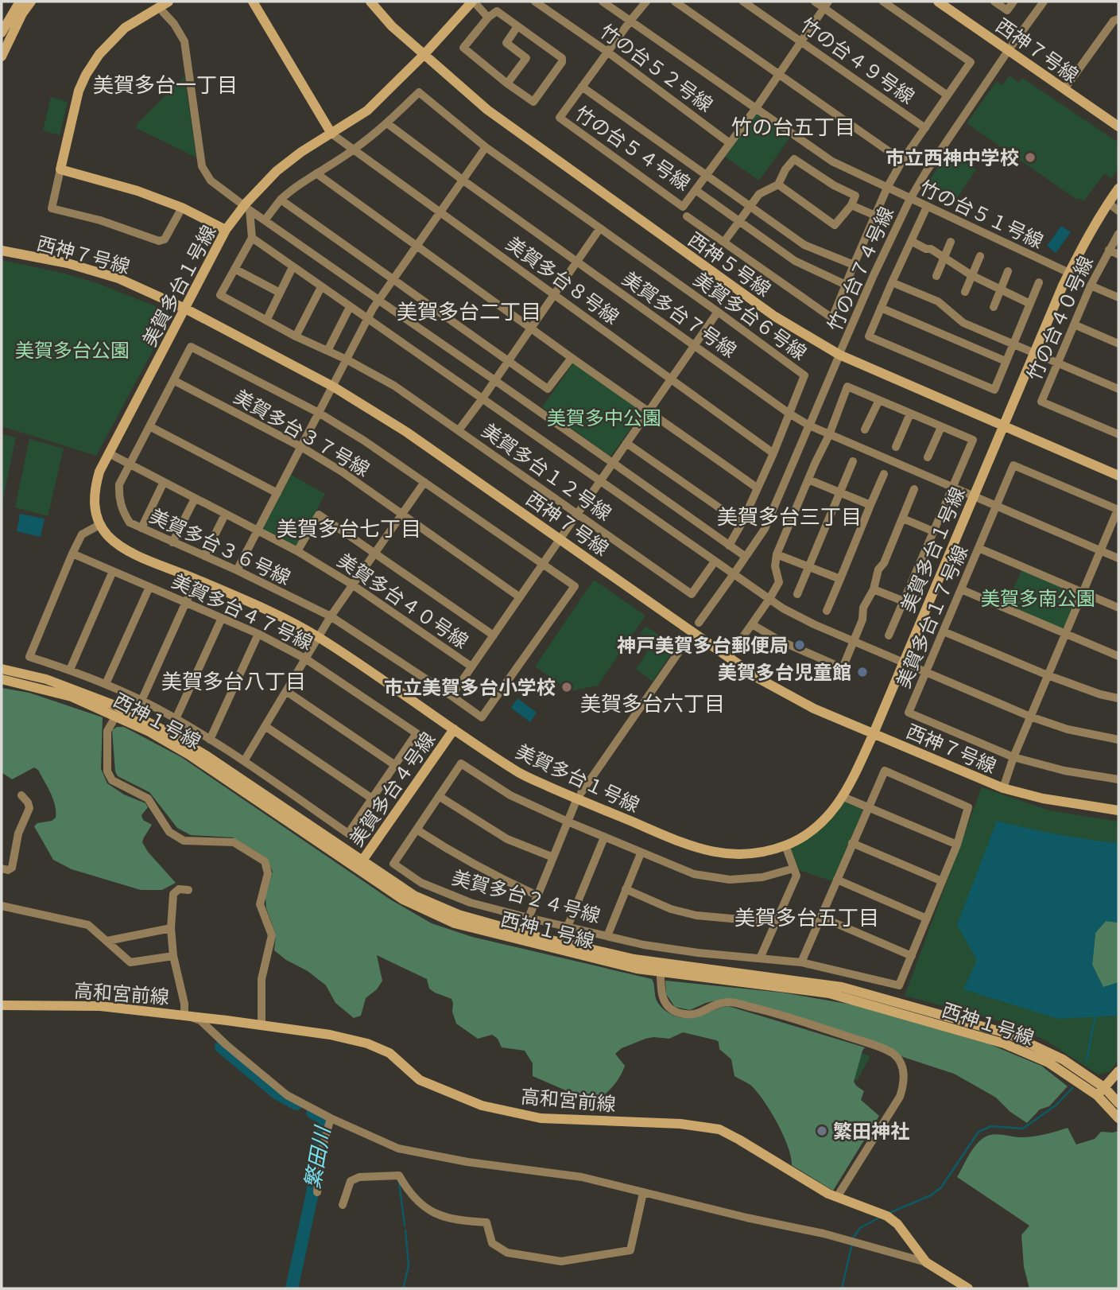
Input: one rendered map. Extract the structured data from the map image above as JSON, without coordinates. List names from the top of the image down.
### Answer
{
  "streets": {
    "street": [
      "西神７号線",
      "竹の台４９号線",
      "竹の台５２号線",
      "竹の台５４号線",
      "竹の台５１号線",
      "西神５号線",
      "竹の台７４号線",
      "美賀多台８号線",
      "美賀多台１号線",
      "美賀多台７号線",
      "美賀多台６号線",
      "竹の台４０号線",
      "美賀多台３７号線",
      "美賀多台１２号線",
      "美賀多台３６号線",
      "美賀多台４０号線",
      "美賀多台４７号線",
      "美賀多台１７号線",
      "西神１号線",
      "美賀多台４号線",
      "美賀多台２４号線",
      "高和宮前線"
    ]
  },
  "crossings": [
    ["西神７号線", "美賀多台１号線"],
    ["竹の台４９号線", "竹の台５４号線"],
    ["竹の台５２号線", "竹の台５４号線"],
    ["竹の台５４号線", "竹の台５１号線"],
    ["竹の台５１号線", "美賀多台１号線"],
    ["西神５号線", "美賀多台１号線"],
    ["美賀多台８号線", "美賀多台１号線"],
    ["美賀多台８号線", "美賀多台６号線"],
    ["美賀多台１号線", "美賀多台７号線"],
    ["美賀多台１号線", "美賀多台４０号線"],
    ["美賀多台１号線", "美賀多台４号線"],
    ["美賀多台７号線", "美賀多台６号線"],
    ["美賀多台７号線", "美賀多台１７号線"],
    ["美賀多台３７号線", "美賀多台３６号線"],
    ["美賀多台３６号線", "美賀多台４０号線"],
    ["西神１号線", "美賀多台４号線"]
  ],
  "districts": [
    "美賀多台一丁目",
    "竹の台五丁目",
    "美賀多台二丁目",
    "美賀多台三丁目",
    "美賀多台七丁目",
    "美賀多台八丁目",
    "美賀多台六丁目",
    "美賀多台五丁目"
  ],
  "water": ["繁田川"],
  "parks": ["美賀多台公園", "美賀多中公園", "美賀多南公園"],
  "places": [
    "市立西神中学校",
    "神戸美賀多台郵便局",
    "美賀多台児童館",
    "市立美賀多台小学校",
    "繁田神社"
  ]
}
